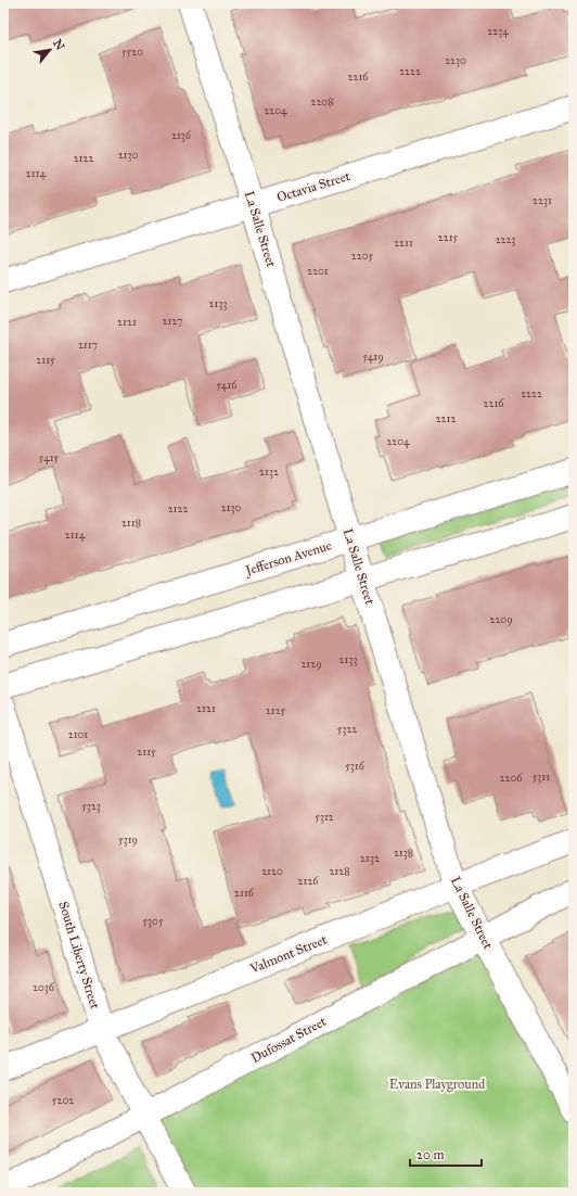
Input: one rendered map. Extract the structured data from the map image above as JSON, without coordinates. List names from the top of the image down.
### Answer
{
  "streets": {
    "street": [
      "Octavia Street",
      "La Salle Street",
      "Jefferson Avenue",
      "Valmont Street",
      "South Liberty Street",
      "Dufossat Street"
    ]
  },
  "crossings": [
    ["Octavia Street", "La Salle Street"],
    ["La Salle Street", "Jefferson Avenue"],
    ["La Salle Street", "Valmont Street"],
    ["La Salle Street", "Dufossat Street"],
    ["Valmont Street", "South Liberty Street"],
    ["South Liberty Street", "Dufossat Street"]
  ],
  "parks": ["Evans Playground"],
  "house_numbers": [
    "2234",
    "5520",
    "2230",
    "2222",
    "2216",
    "2208",
    "2204",
    "2136",
    "2130",
    "2122",
    "2114",
    "2231",
    "2215",
    "2223",
    "2211",
    "2205",
    "2201",
    "2133",
    "2127",
    "2121",
    "2117",
    "5419",
    "2115",
    "5416",
    "2222",
    "2216",
    "2212",
    "2204",
    "5415",
    "2132",
    "2130",
    "2122",
    "2118",
    "2114",
    "2209",
    "2133",
    "2129",
    "2121",
    "2125",
    "5322",
    "2101",
    "2115",
    "5316",
    "5311",
    "2206",
    "5323",
    "5312",
    "5319",
    "2138",
    "2132",
    "2120",
    "2128",
    "2126",
    "2116",
    "5305",
    "2036",
    "5202"
  ],
  "scale_bar": "20 m",
  "north": "top right"
}
